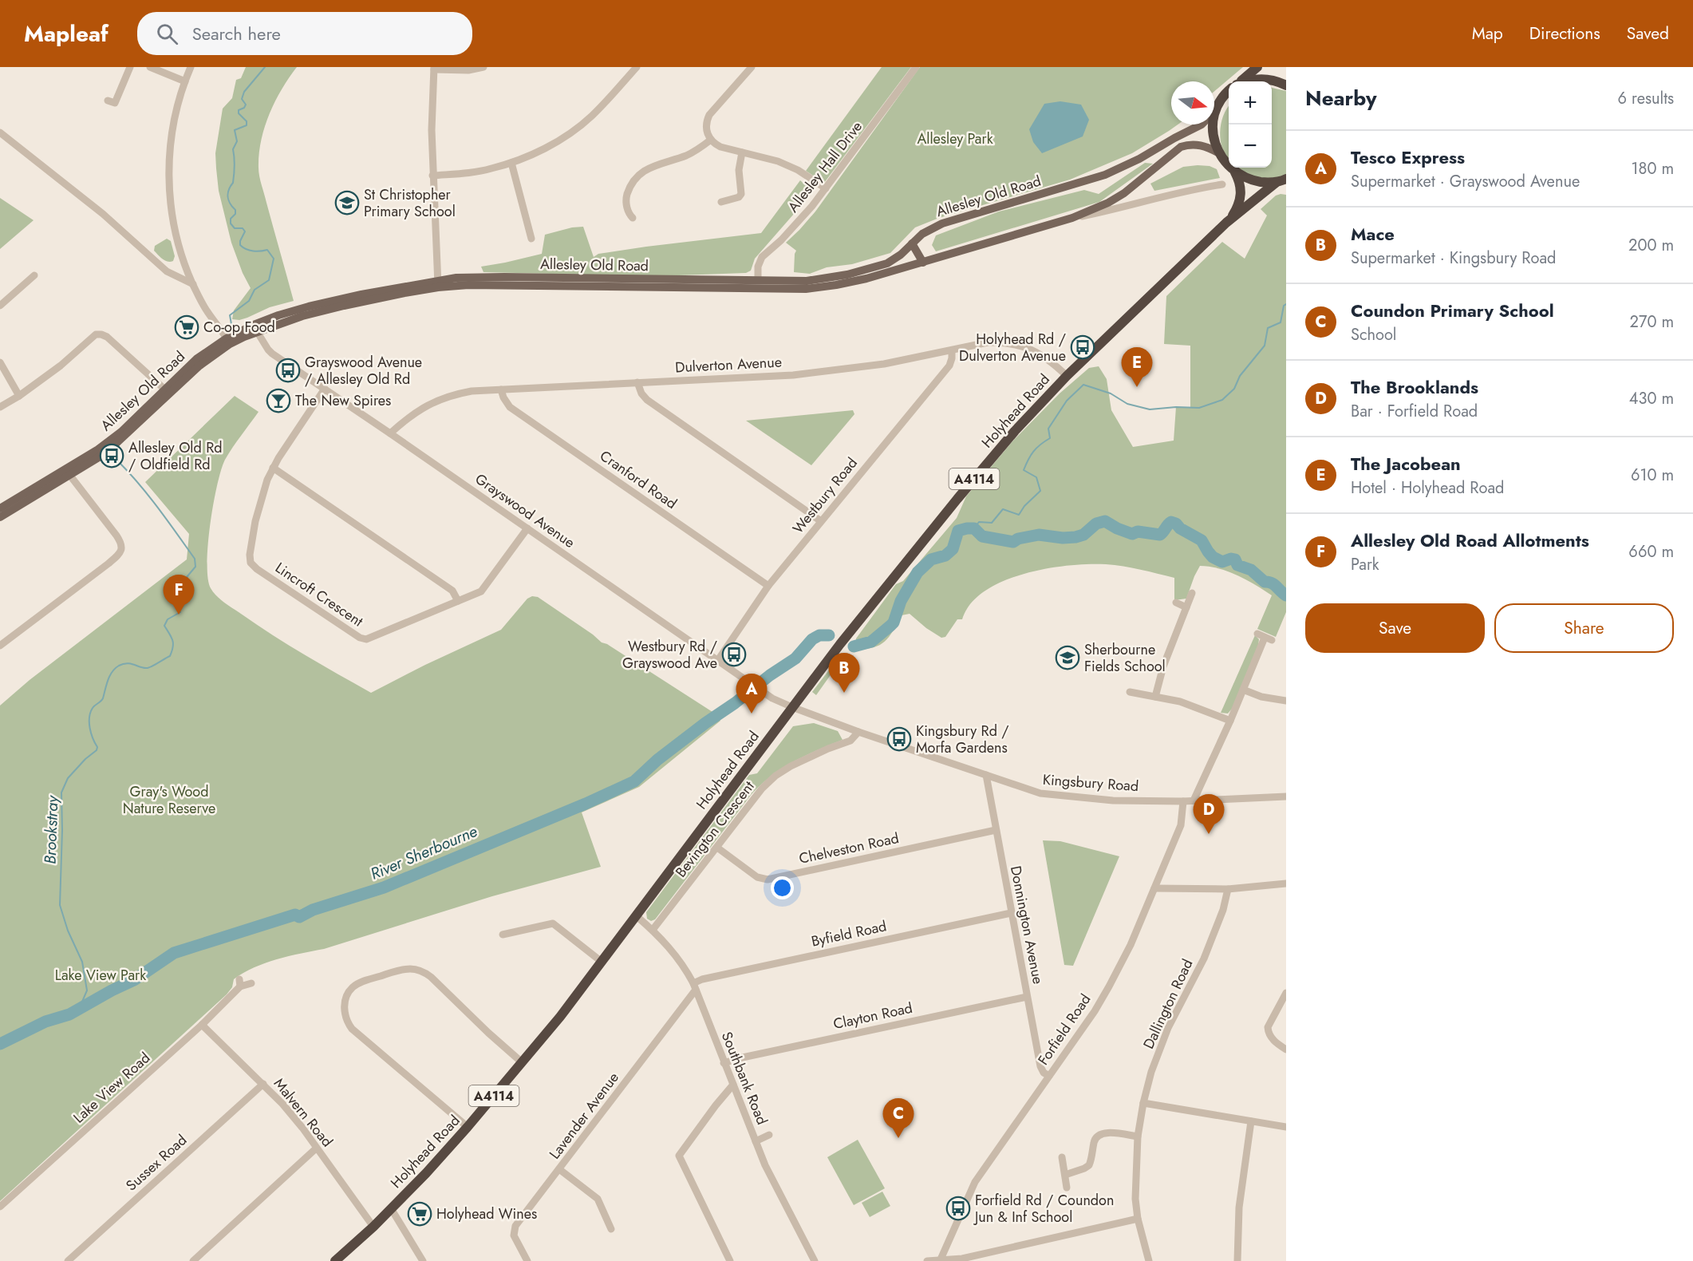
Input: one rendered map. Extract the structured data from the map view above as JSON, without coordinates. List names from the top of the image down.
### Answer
{
  "streets": {
    "highway": ["Holyhead Road", "A4114"],
    "main road": ["Allesley Old Road"],
    "street": [
      "Allesley Hall Drive",
      "Dulverton Avenue",
      "Cranford Road",
      "Westbury Road",
      "Grayswood Avenue",
      "Lincroft Crescent",
      "Kingsbury Road",
      "Bevington Crescent",
      "Chelveston Road",
      "Donnington Avenue",
      "Byfield Road",
      "Dallington Road",
      "Clayton Road",
      "Forfield Road",
      "Southbank Road",
      "Lake View Road",
      "Malvern Road",
      "Lavender Avenue",
      "Sussex Road"
    ]
  },
  "crossings": [
    ["Allesley Hall Drive", "Allesley Old Road"],
    ["Allesley Old Road", "Grayswood Avenue"],
    ["Dulverton Avenue", "Holyhead Road"],
    ["Dulverton Avenue", "Cranford Road"],
    ["Dulverton Avenue", "Westbury Road"],
    ["Dulverton Avenue", "Grayswood Avenue"],
    ["Holyhead Road", "Grayswood Avenue"],
    ["Holyhead Road", "Kingsbury Road"],
    ["Holyhead Road", "Southbank Road"],
    ["Holyhead Road", "Malvern Road"],
    ["Cranford Road", "Westbury Road"],
    ["Westbury Road", "Grayswood Avenue"],
    ["Grayswood Avenue", "Lincroft Crescent"],
    ["Grayswood Avenue", "Kingsbury Road"],
    ["Kingsbury Road", "Bevington Crescent"],
    ["Kingsbury Road", "Donnington Avenue"],
    ["Kingsbury Road", "Forfield Road"],
    ["Bevington Crescent", "Chelveston Road"],
    ["Bevington Crescent", "Southbank Road"],
    ["Chelveston Road", "Donnington Avenue"],
    ["Donnington Avenue", "Byfield Road"],
    ["Donnington Avenue", "Clayton Road"],
    ["Donnington Avenue", "Forfield Road"],
    ["Byfield Road", "Southbank Road"],
    ["Byfield Road", "Lavender Avenue"],
    ["Clayton Road", "Southbank Road"],
    ["Southbank Road", "Lavender Avenue"],
    ["Lake View Road", "Malvern Road"],
    ["Malvern Road", "Sussex Road"]
  ],
  "water": ["Brookstray", "River Sherbourne"],
  "parks": ["Allesley Park", "Gray's Wood Nature Reserve", "Lake View Park"],
  "places": {
    "school or university": ["St Christopher Primary School", "Sherbourne Fields School"],
    "supermarket": ["Co-op Food", "Holyhead Wines"],
    "bus stop": [
      "Holyhead Rd / Dulverton Avenue",
      "Grayswood Avenue / Allesley Old Rd",
      "Allesley Old Rd / Oldfield Rd",
      "Westbury Rd / Grayswood Ave",
      "Kingsbury Rd / Morfa Gardens",
      "Forfield Rd / Coundon Jun & Inf School"
    ],
    "bar": ["The New Spires"]
  },
  "north": "right",
  "page": {
    "header": "Mapleaf",
    "search": "Search here",
    "nav": ["Map", "Directions", "Saved"],
    "heading": ["Nearby", "6 results"],
    "map_buttons": ["+", "−"],
    "list": [
      {
        "mark": "A",
        "name": "Tesco Express",
        "note": "Supermarket · Grayswood Avenue",
        "value": "180 m"
      },
      {
        "mark": "B",
        "name": "Mace",
        "note": "Supermarket · Kingsbury Road",
        "value": "200 m"
      },
      {
        "mark": "C",
        "name": "Coundon Primary School",
        "note": "School",
        "value": "270 m"
      },
      {
        "mark": "D",
        "name": "The Brooklands",
        "note": "Bar · Forfield Road",
        "value": "430 m"
      },
      {
        "mark": "E",
        "name": "The Jacobean",
        "note": "Hotel · Holyhead Road",
        "value": "610 m"
      },
      {
        "mark": "F",
        "name": "Allesley Old Road Allotments",
        "note": "Park",
        "value": "660 m"
      }
    ],
    "pins": [
      "E",
      "F",
      "B",
      "A",
      "D",
      "C"
    ],
    "buttons": ["Save", "Share"]
  }
}
